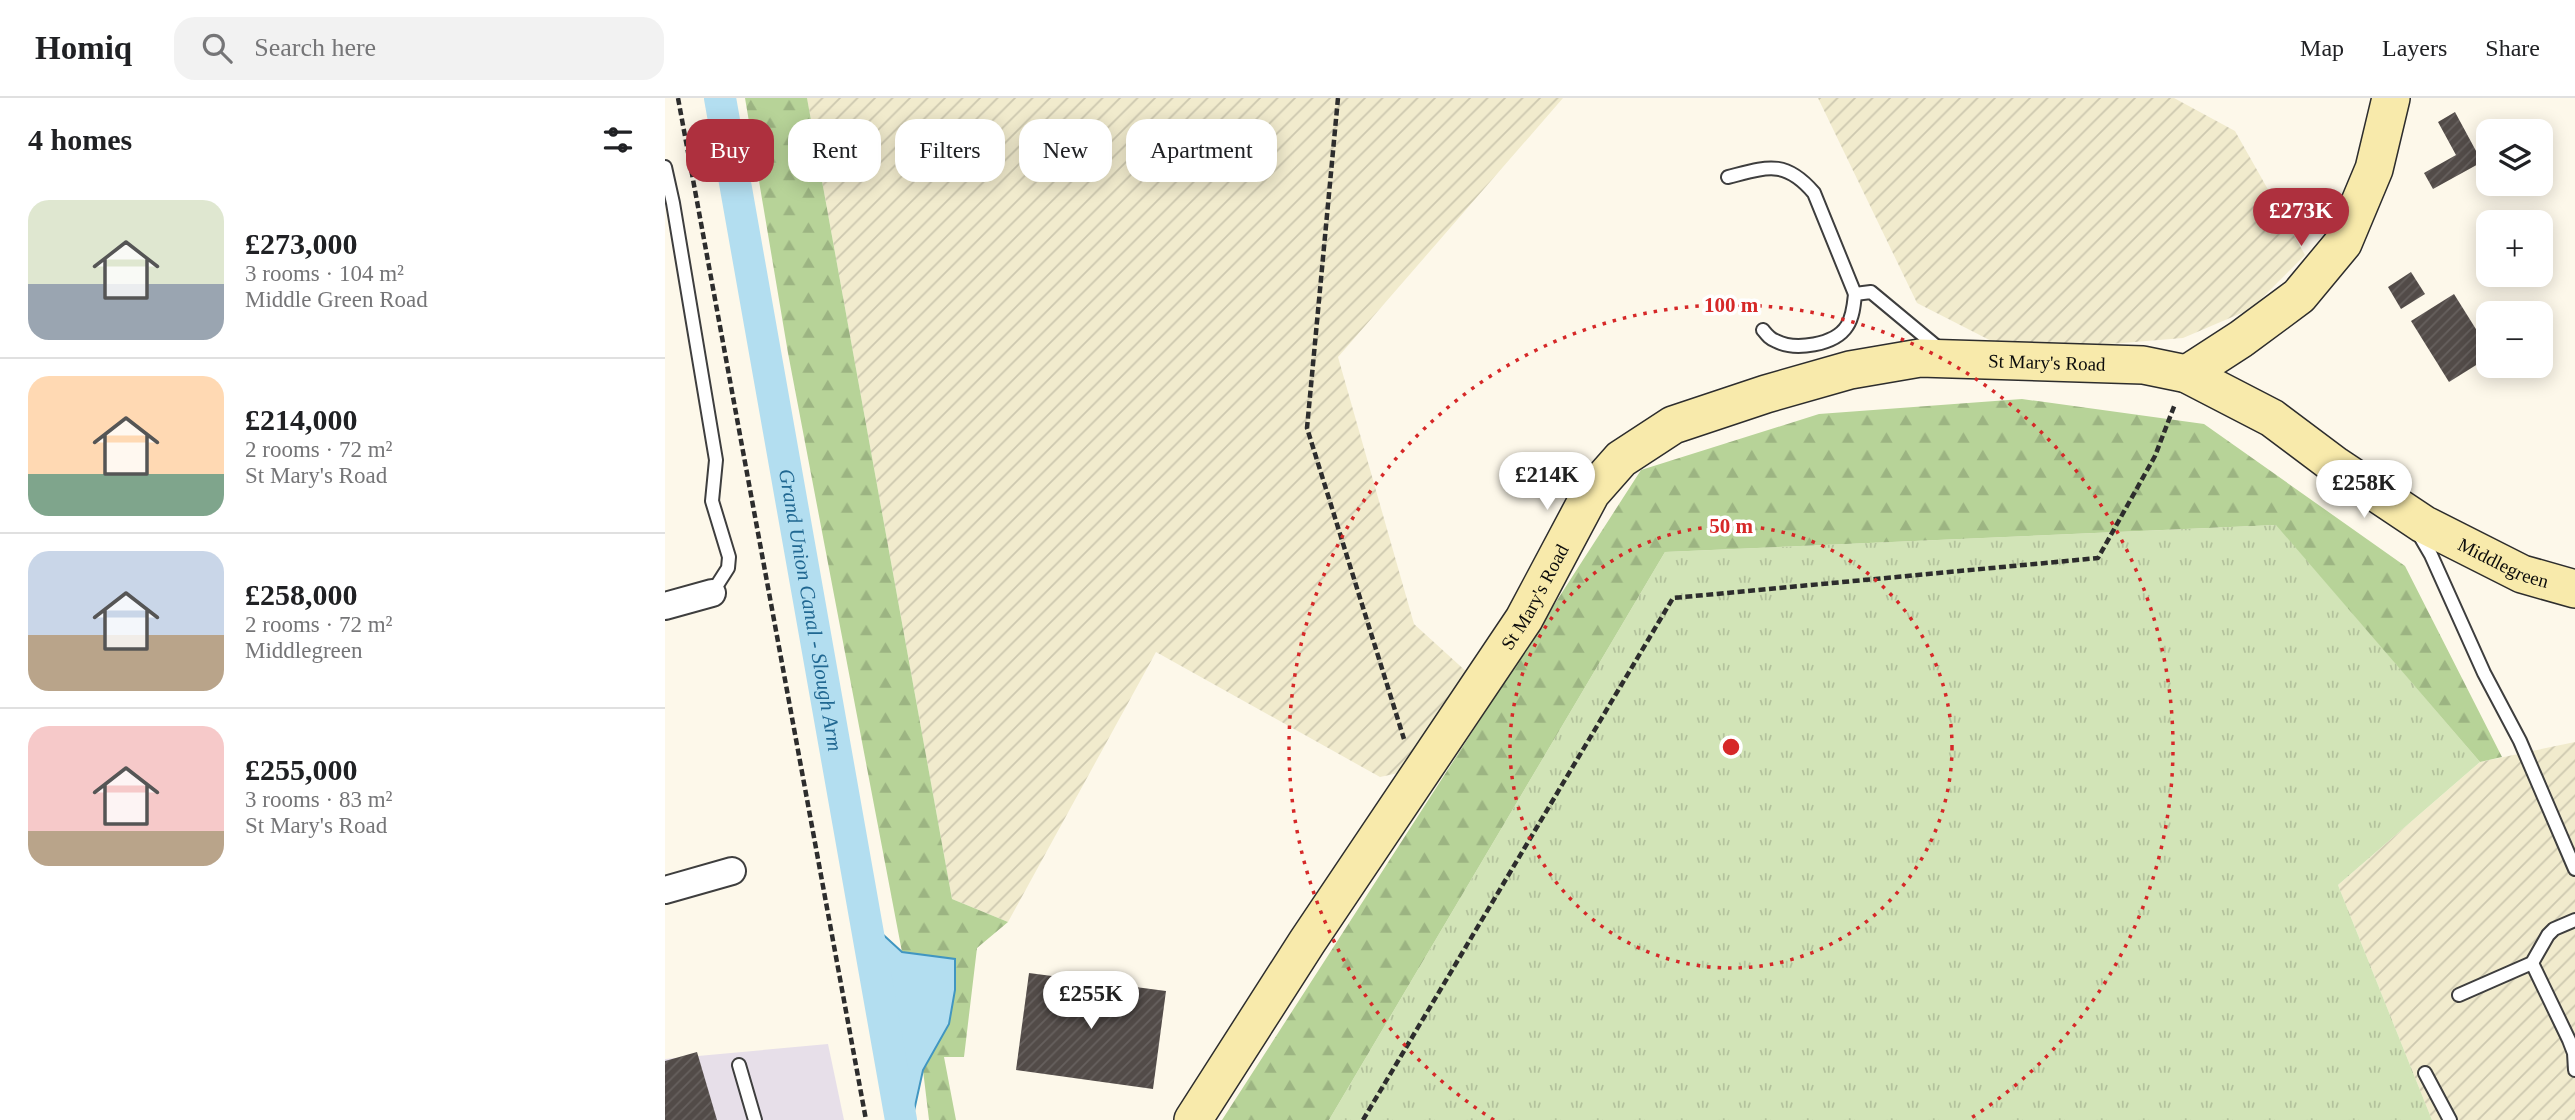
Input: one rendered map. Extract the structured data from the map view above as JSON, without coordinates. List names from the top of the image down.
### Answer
{
  "streets": {
    "street": ["St Mary's Road", "Middlegreen"]
  },
  "crossings": [
    ["St Mary's Road", "Middlegreen"]
  ],
  "water": ["Grand Union Canal - Slough Arm"],
  "page": {
    "header": "Homiq",
    "search": "Search here",
    "nav": ["Map", "Layers", "Share"],
    "heading": "4 homes",
    "map_buttons": ["+", "−"],
    "chip": [
      "Buy",
      "Rent",
      "Filters",
      "New",
      "Apartment"
    ],
    "list": [
      {
        "name": "£273,000",
        "note": "3 rooms · 104 m² · Middle Green Road"
      },
      {
        "name": "£214,000",
        "note": "2 rooms · 72 m² · St Mary's Road"
      },
      {
        "name": "£258,000",
        "note": "2 rooms · 72 m² · Middlegreen"
      },
      {
        "name": "£255,000",
        "note": "3 rooms · 83 m² · St Mary's Road"
      }
    ],
    "price": [
      "£273K",
      "£214K",
      "£258K",
      "£255K"
    ]
  },
  "rings": ["100 m", "50 m"]
}
